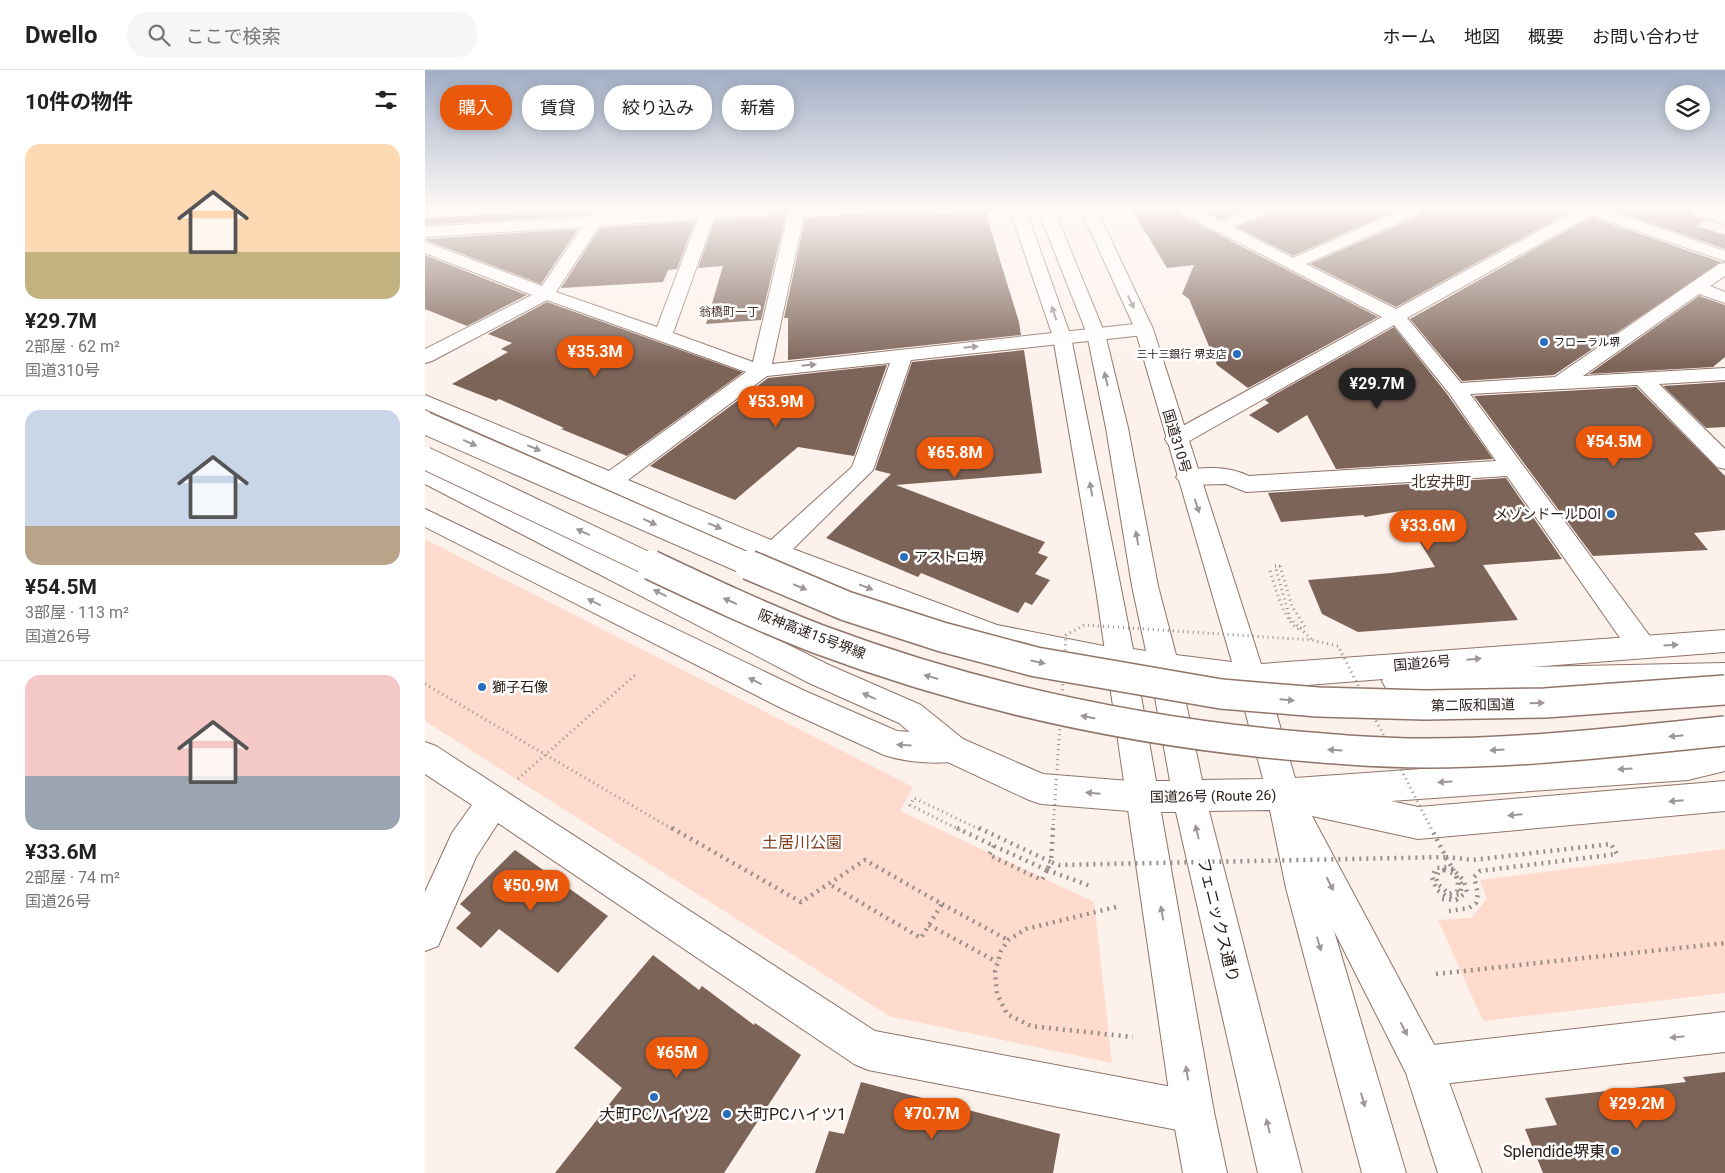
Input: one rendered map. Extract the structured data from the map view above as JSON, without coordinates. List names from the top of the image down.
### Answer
{
  "streets": {
    "main road": [
      "国道310号",
      "阪神高速15号堺線",
      "国道26号",
      "第二阪和国道",
      "国道26号 (Route 26)",
      "フェニックス通り"
    ]
  },
  "crossings": [
    ["国道310号", "国道26号"],
    ["国道26号", "フェニックス通り"],
    ["国道26号 (Route 26)", "フェニックス通り"]
  ],
  "one_way": ["国道26号 (Route 26)"],
  "districts": ["翁橋町一丁", "北安井町"],
  "parks": ["土居川公園"],
  "places": [
    "フローラル堺",
    "三十三銀行 堺支店",
    "メゾンドールDOI",
    "アストロ堺",
    "獅子石像",
    "大町PCハイツ2",
    "大町PCハイツ1",
    "Splendide堺東"
  ],
  "page": {
    "header": "Dwello",
    "search": "ここで検索",
    "nav": [
      "ホーム",
      "地図",
      "概要",
      "お問い合わせ"
    ],
    "heading": "10件の物件",
    "chip": [
      "購入",
      "賃貸",
      "絞り込み",
      "新着"
    ],
    "list": [
      {
        "name": "¥29.7M",
        "note": "2部屋 · 62 m² · 国道310号"
      },
      {
        "name": "¥54.5M",
        "note": "3部屋 · 113 m² · 国道26号"
      },
      {
        "name": "¥33.6M",
        "note": "2部屋 · 74 m² · 国道26号"
      }
    ],
    "price": [
      "¥35.3M",
      "¥29.7M",
      "¥53.9M",
      "¥54.5M",
      "¥65.8M",
      "¥33.6M",
      "¥50.9M",
      "¥65M",
      "¥29.2M",
      "¥70.7M"
    ]
  }
}
